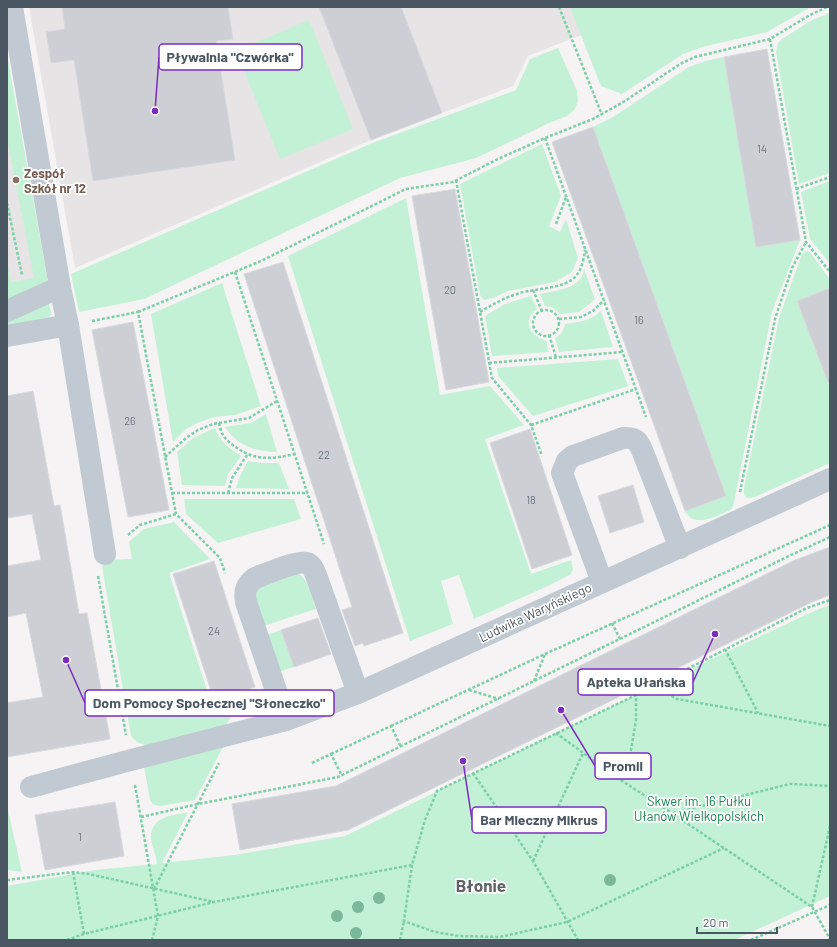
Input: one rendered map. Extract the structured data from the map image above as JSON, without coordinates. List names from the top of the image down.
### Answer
{
  "streets": {
    "street": ["Ludwika Waryńskiego"]
  },
  "districts": ["Błonie"],
  "parks": ["Skwer im. 16 Pułku Ułanów Wielkopolskich"],
  "places": [
    "Pływalnia \"Czwórka\"",
    "Zespół Szkół nr 12",
    "Apteka Ułańska",
    "Dom Pomocy Społecznej \"Słoneczko\"",
    "Promil",
    "Bar Mleczny Mikrus"
  ],
  "house_numbers": [
    "14",
    "20",
    "16",
    "26",
    "22",
    "18",
    "24",
    "1"
  ],
  "scale_bar": "20 m"
}
